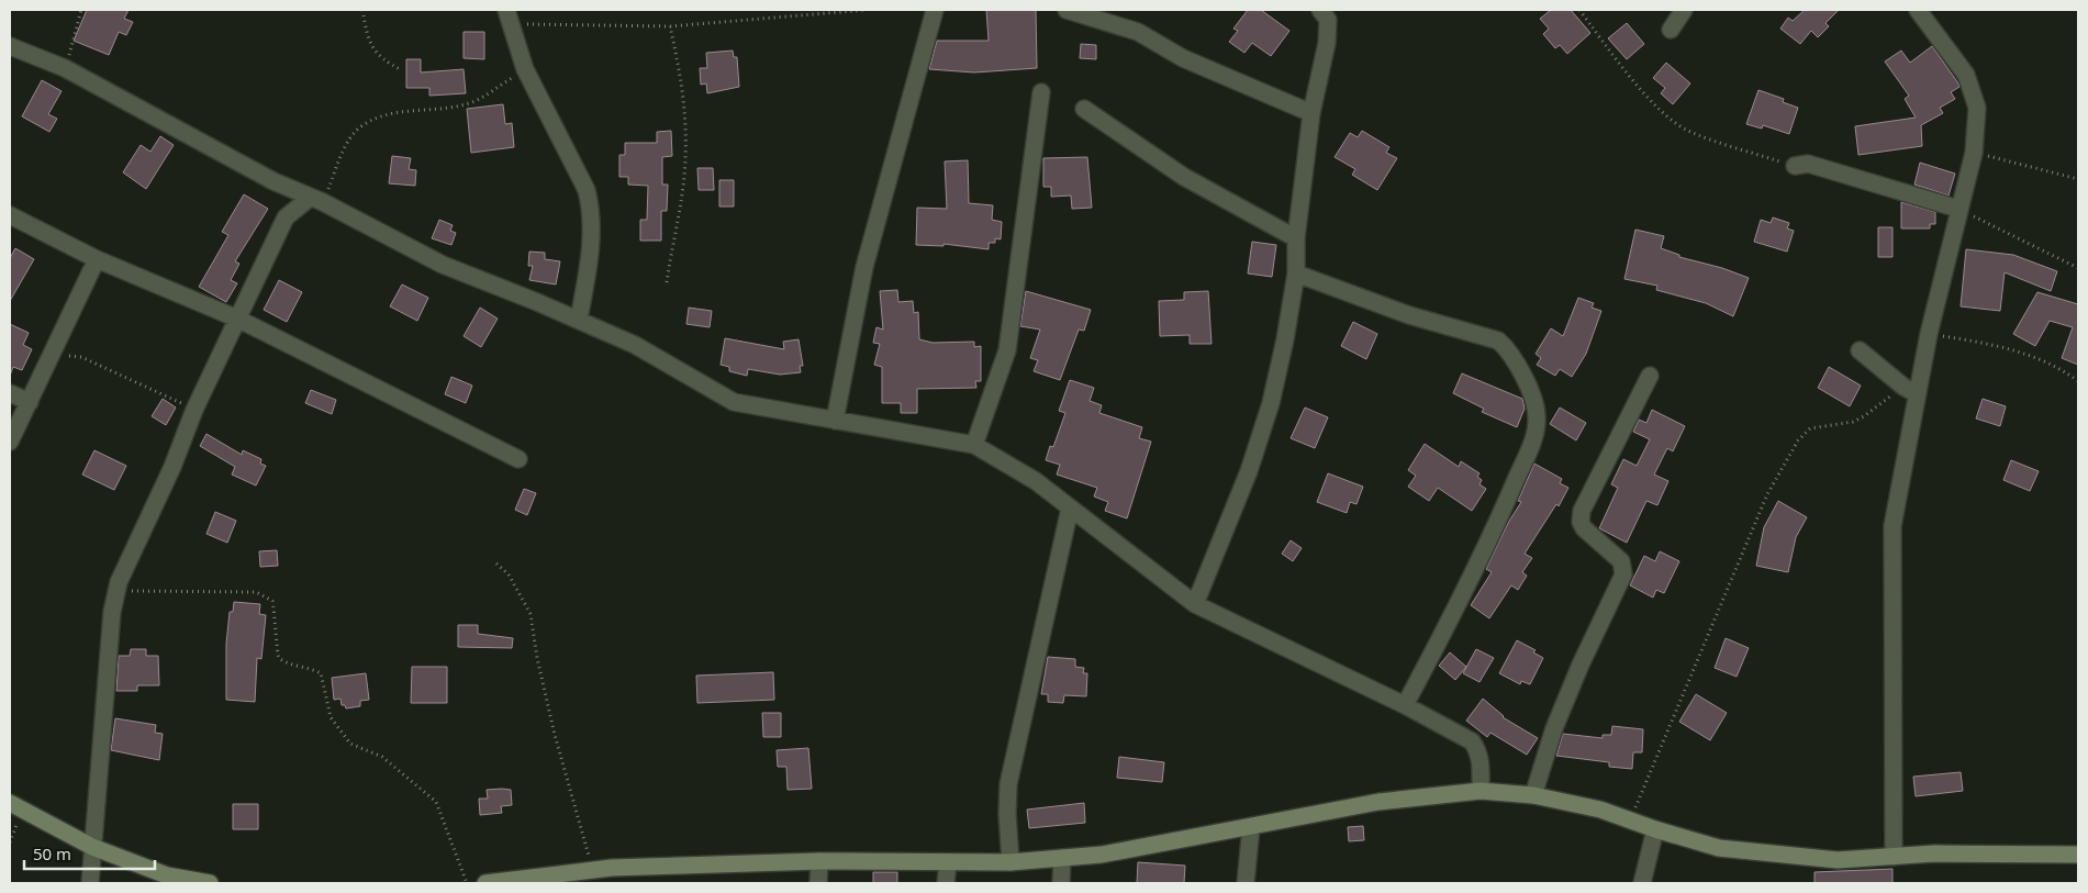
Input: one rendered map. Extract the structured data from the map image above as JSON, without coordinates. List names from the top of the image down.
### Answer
{
  "scale_bar": "50 m"
}
